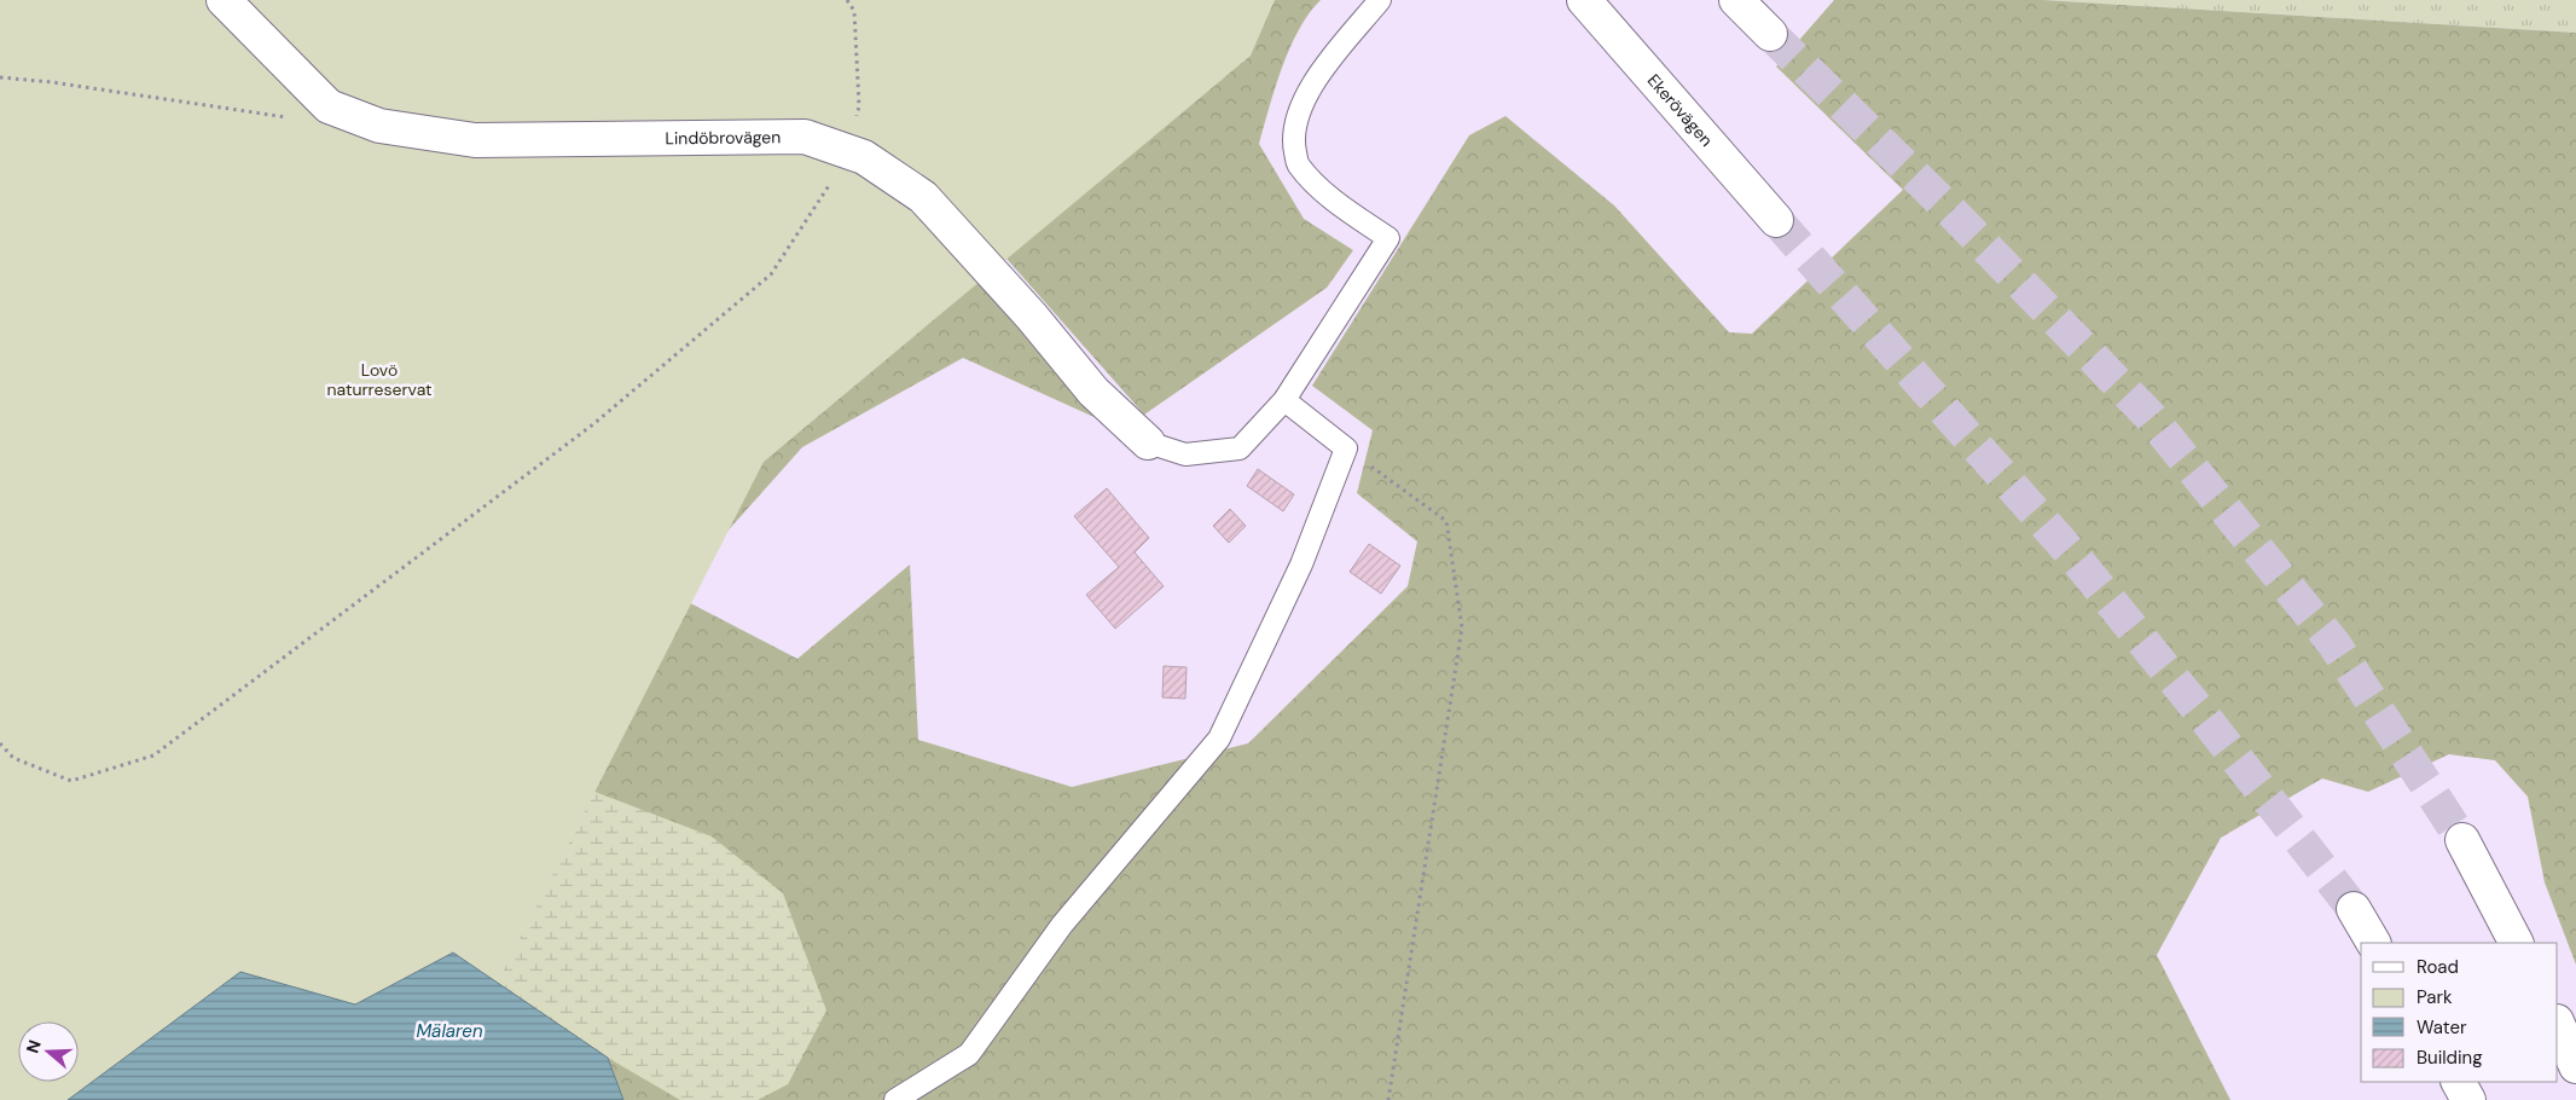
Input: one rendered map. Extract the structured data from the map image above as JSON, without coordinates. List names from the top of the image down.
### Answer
{
  "streets": {
    "street": ["Ekerövägen", "Lindöbrovägen"]
  },
  "water": ["Mälaren"],
  "parks": ["Lovö naturreservat"],
  "legend": [
    "Road",
    "Park",
    "Water",
    "Building"
  ],
  "north": "left"
}
